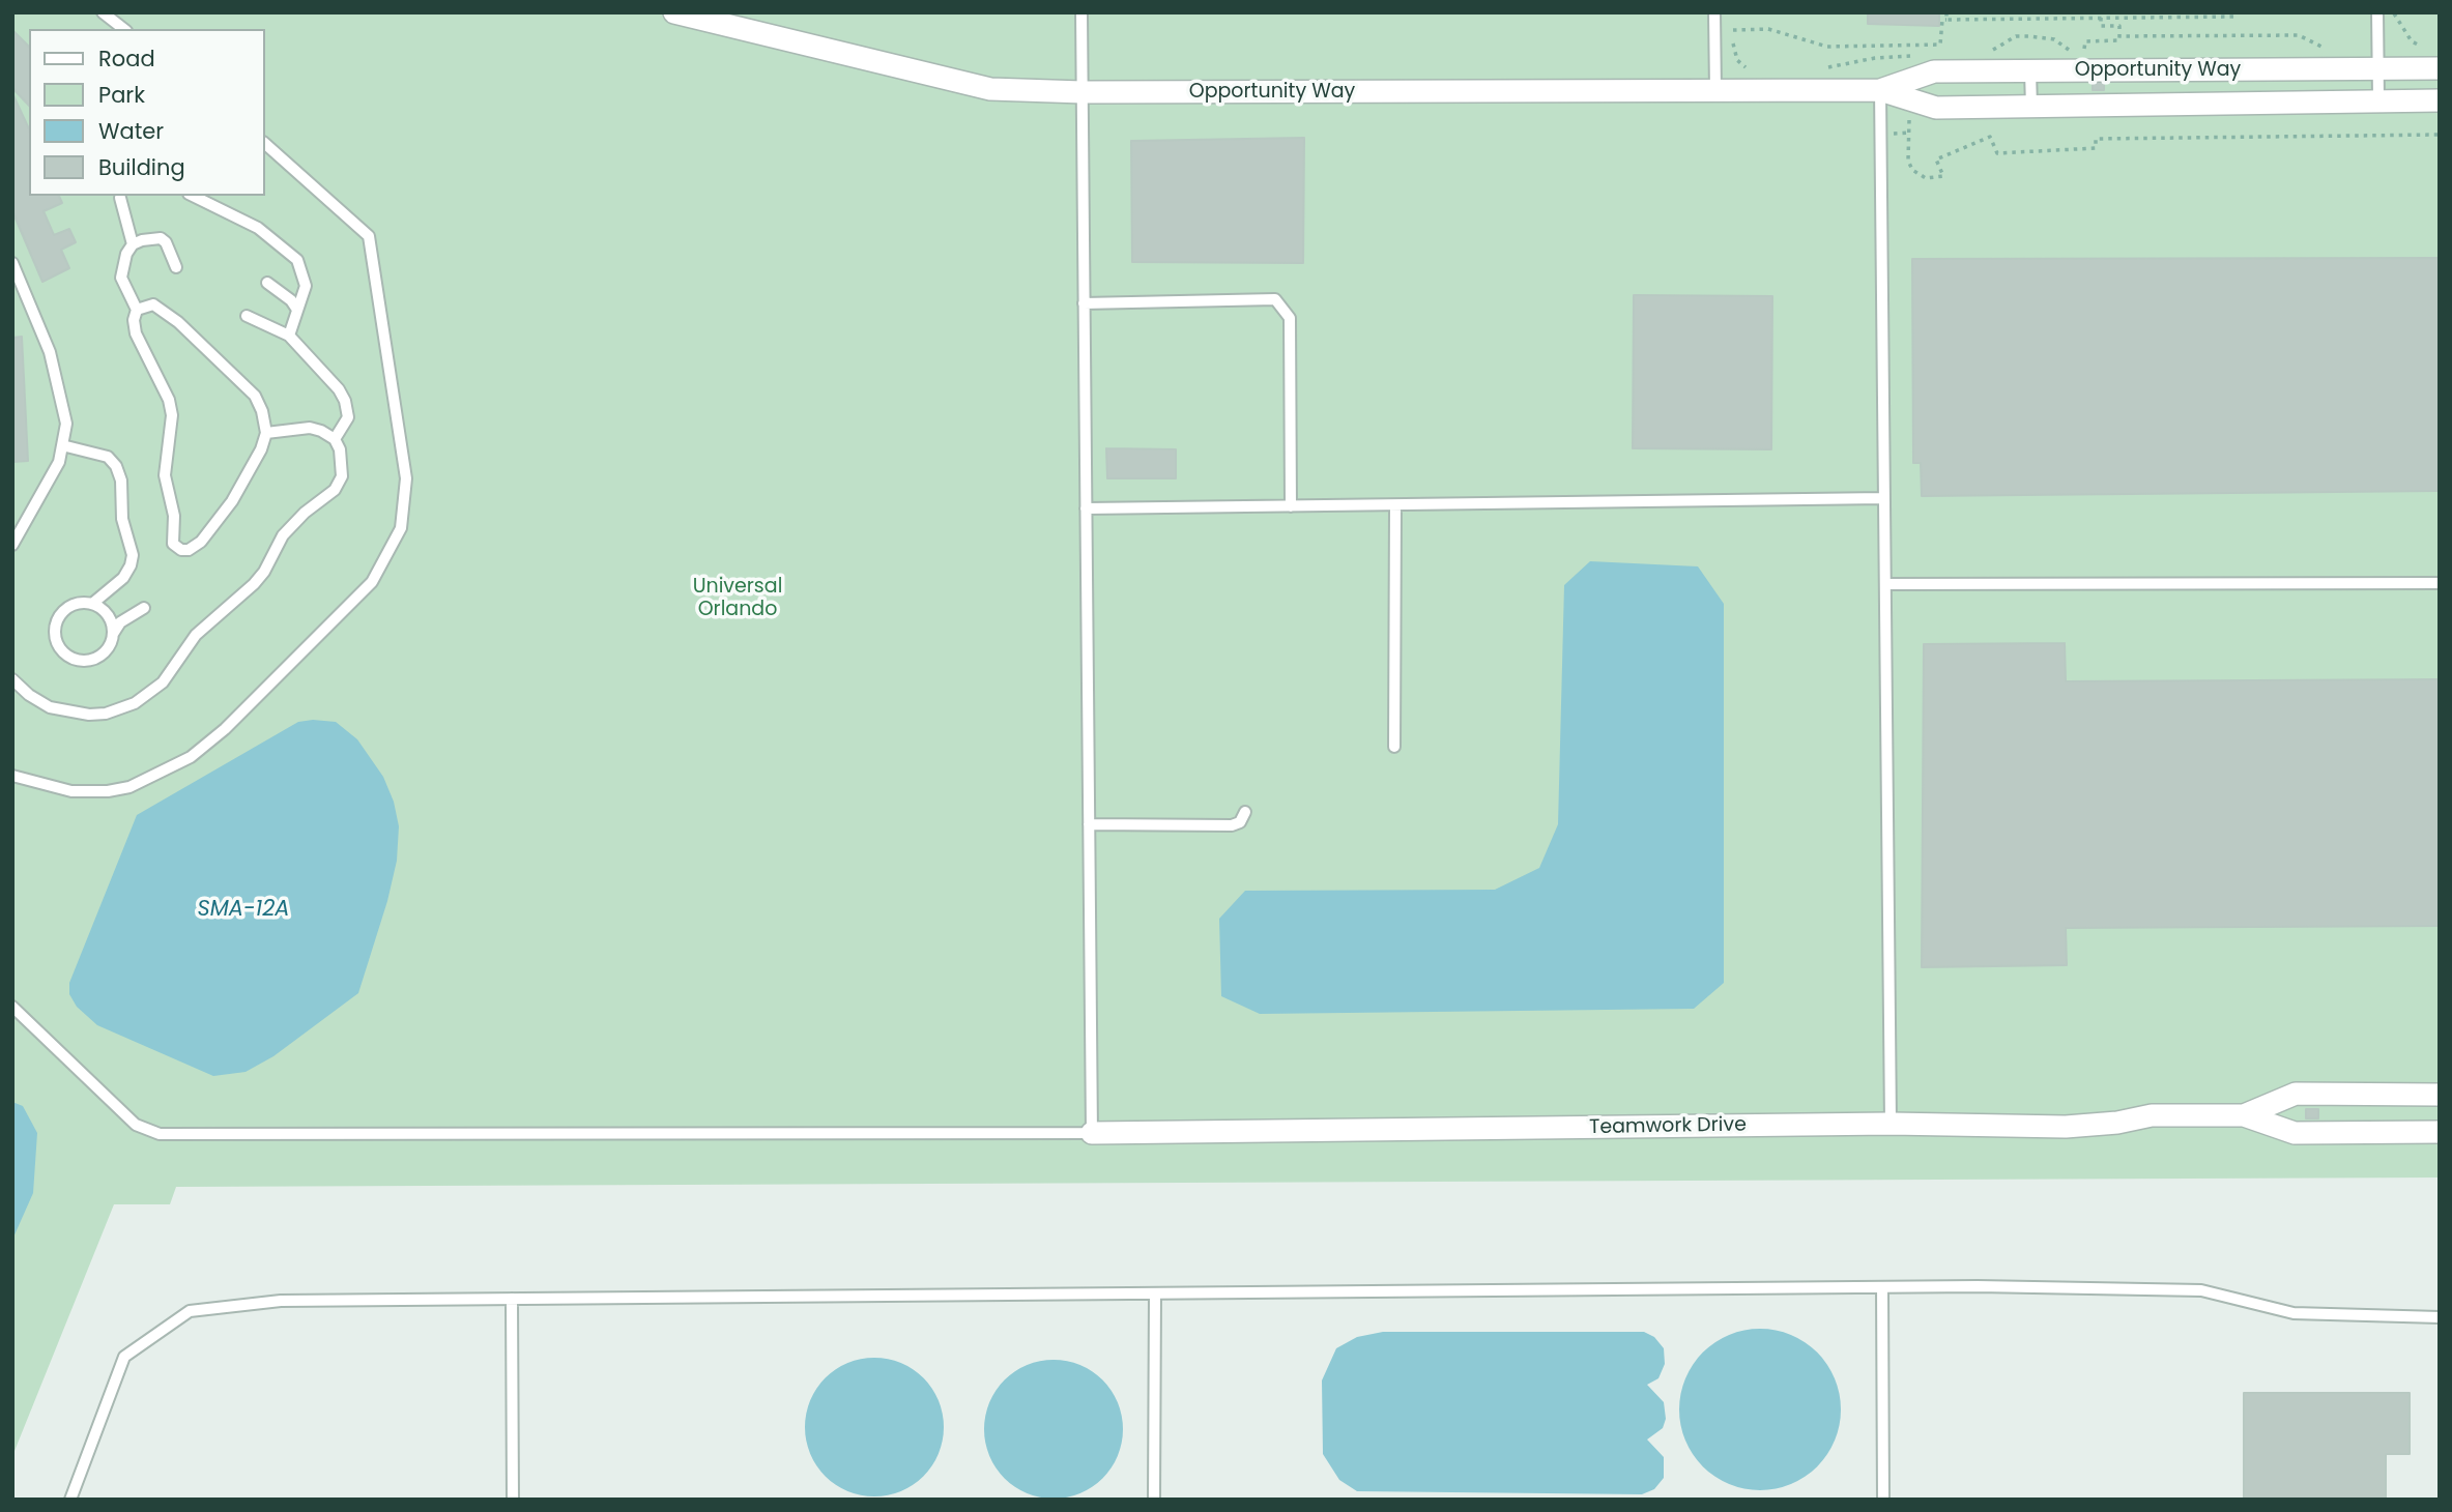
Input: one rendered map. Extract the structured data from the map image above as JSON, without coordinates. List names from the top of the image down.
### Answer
{
  "streets": {
    "street": ["Opportunity Way", "Teamwork Drive"]
  },
  "water": ["SMA-12A"],
  "parks": ["Universal Orlando"],
  "legend": [
    "Road",
    "Park",
    "Water",
    "Building"
  ]
}
